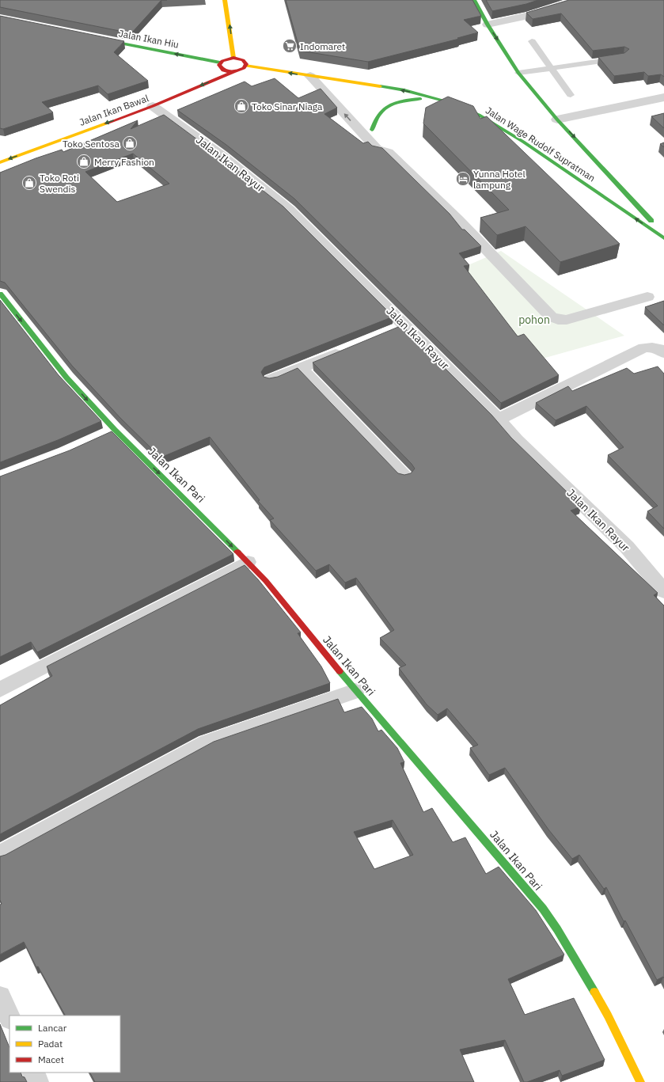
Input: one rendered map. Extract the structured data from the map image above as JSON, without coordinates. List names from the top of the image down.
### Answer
{
  "streets": {
    "main road": [
      "Jalan Ikan Hiu",
      "Jalan Ikan Bawal",
      "Jalan Wage Rudolf Supratman",
      "Jalan Ikan Pari"
    ],
    "street": ["Jalan Ikan Rayur"]
  },
  "crossings": [
    ["Jalan Ikan Hiu", "Jalan Ikan Bawal"],
    ["Jalan Ikan Bawal", "Jalan Wage Rudolf Supratman"],
    ["Jalan Ikan Bawal", "Jalan Ikan Rayur"]
  ],
  "one_way": ["Jalan Ikan Hiu", "Jalan Ikan Bawal", "Jalan Ikan Pari"],
  "parks": ["pohon"],
  "places": {
    "supermarket": ["Indomaret"],
    "shop": [
      "Toko Sinar Niaga",
      "Toko Sentosa",
      "Merry Fashion",
      "Toko Roti Swendis"
    ],
    "hotel": ["Yunna Hotel lampung"]
  },
  "legend": ["Lancar", "Padat", "Macet"]
}
